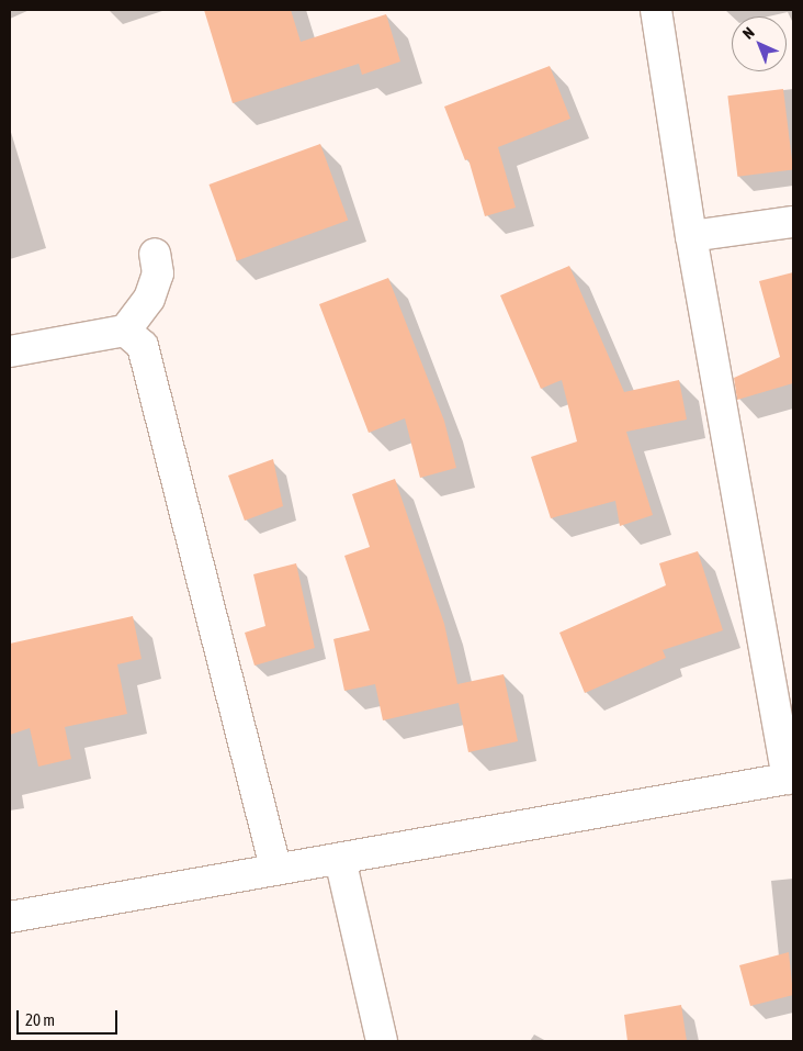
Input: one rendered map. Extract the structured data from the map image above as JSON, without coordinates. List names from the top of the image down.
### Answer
{
  "scale_bar": "20 m",
  "north": "top left"
}
